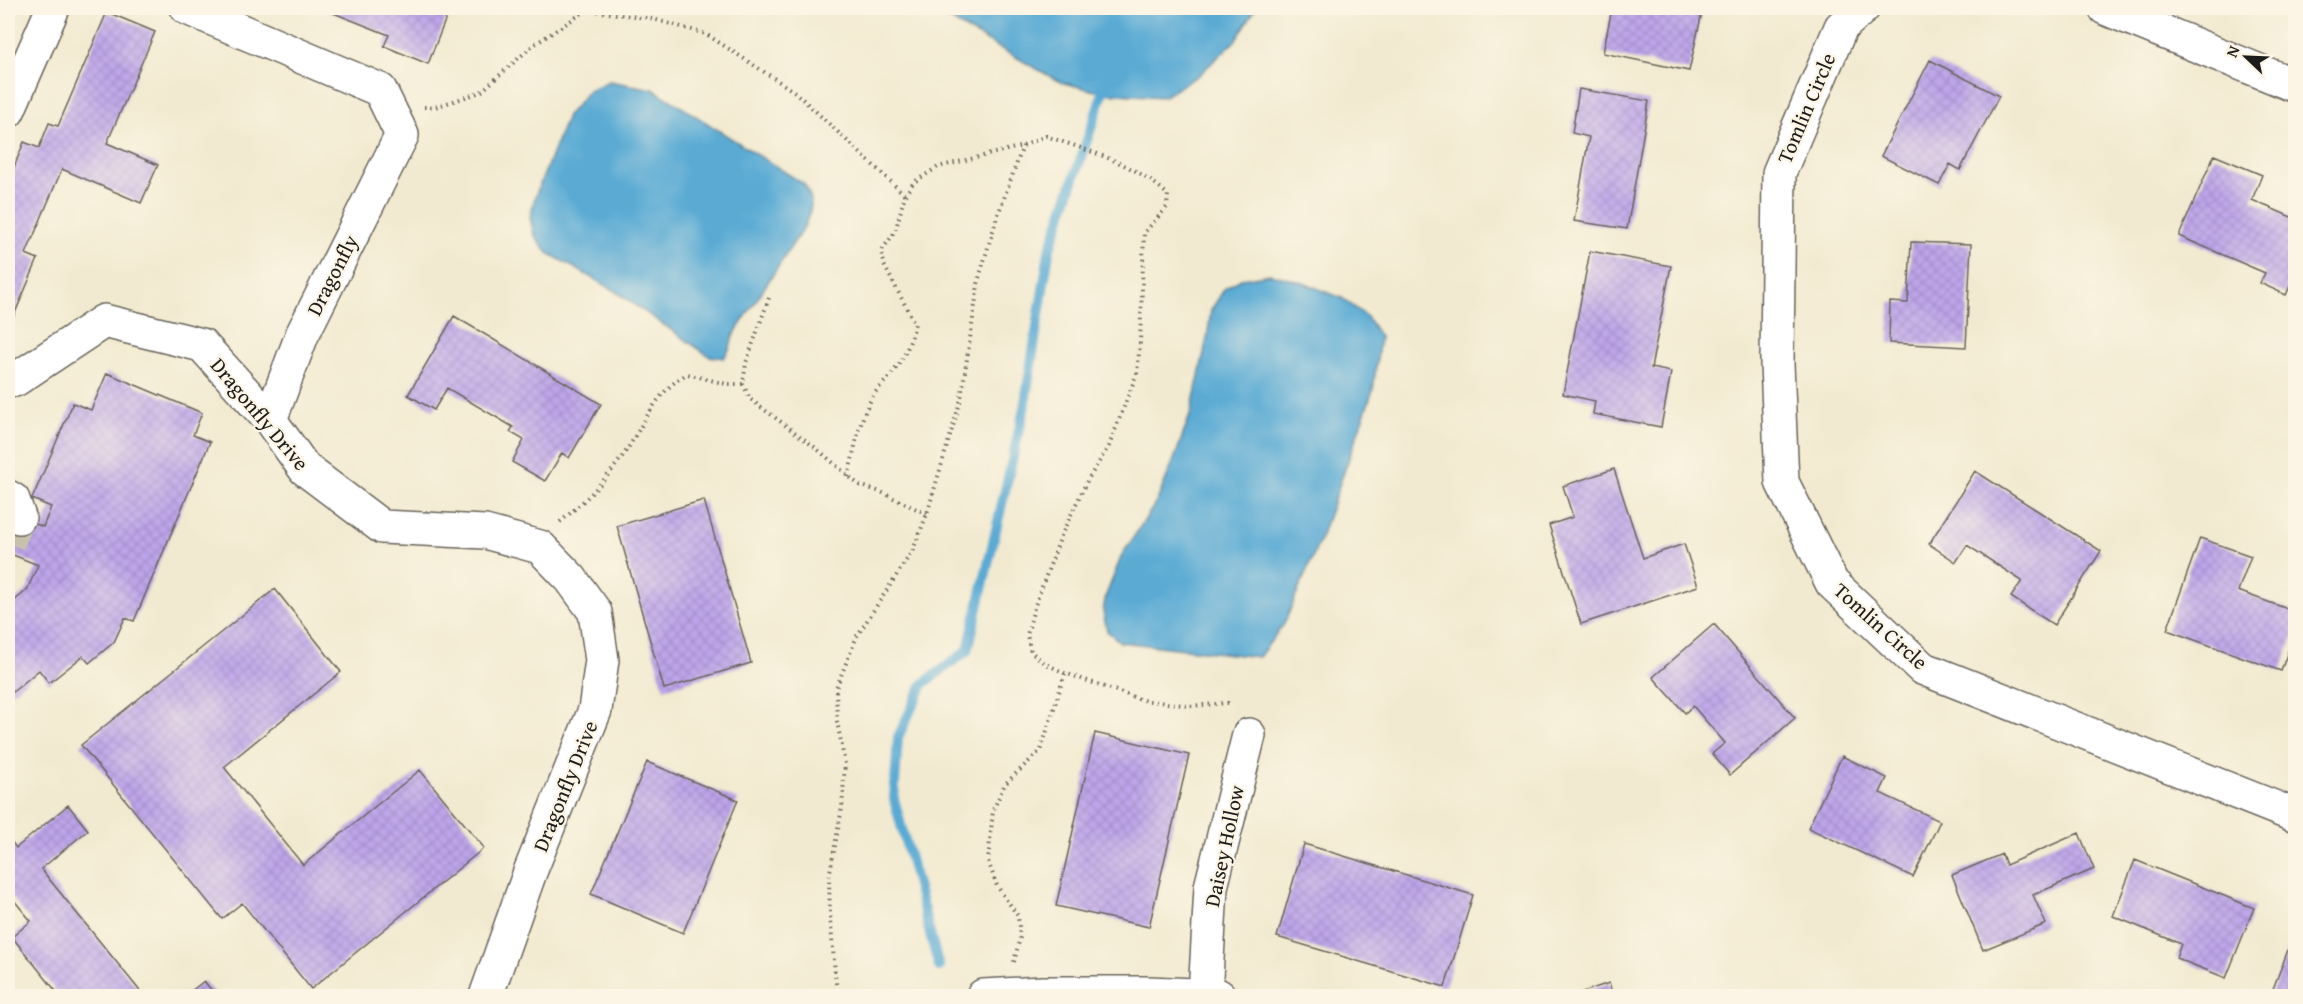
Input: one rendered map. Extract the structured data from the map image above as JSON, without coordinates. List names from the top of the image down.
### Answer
{
  "streets": {
    "street": [
      "Tomlin Circle",
      "Dragonfly",
      "Dragonfly Drive",
      "Daisey Hollow"
    ]
  },
  "crossings": [
    ["Dragonfly", "Dragonfly Drive"]
  ],
  "north": "top left"
}
